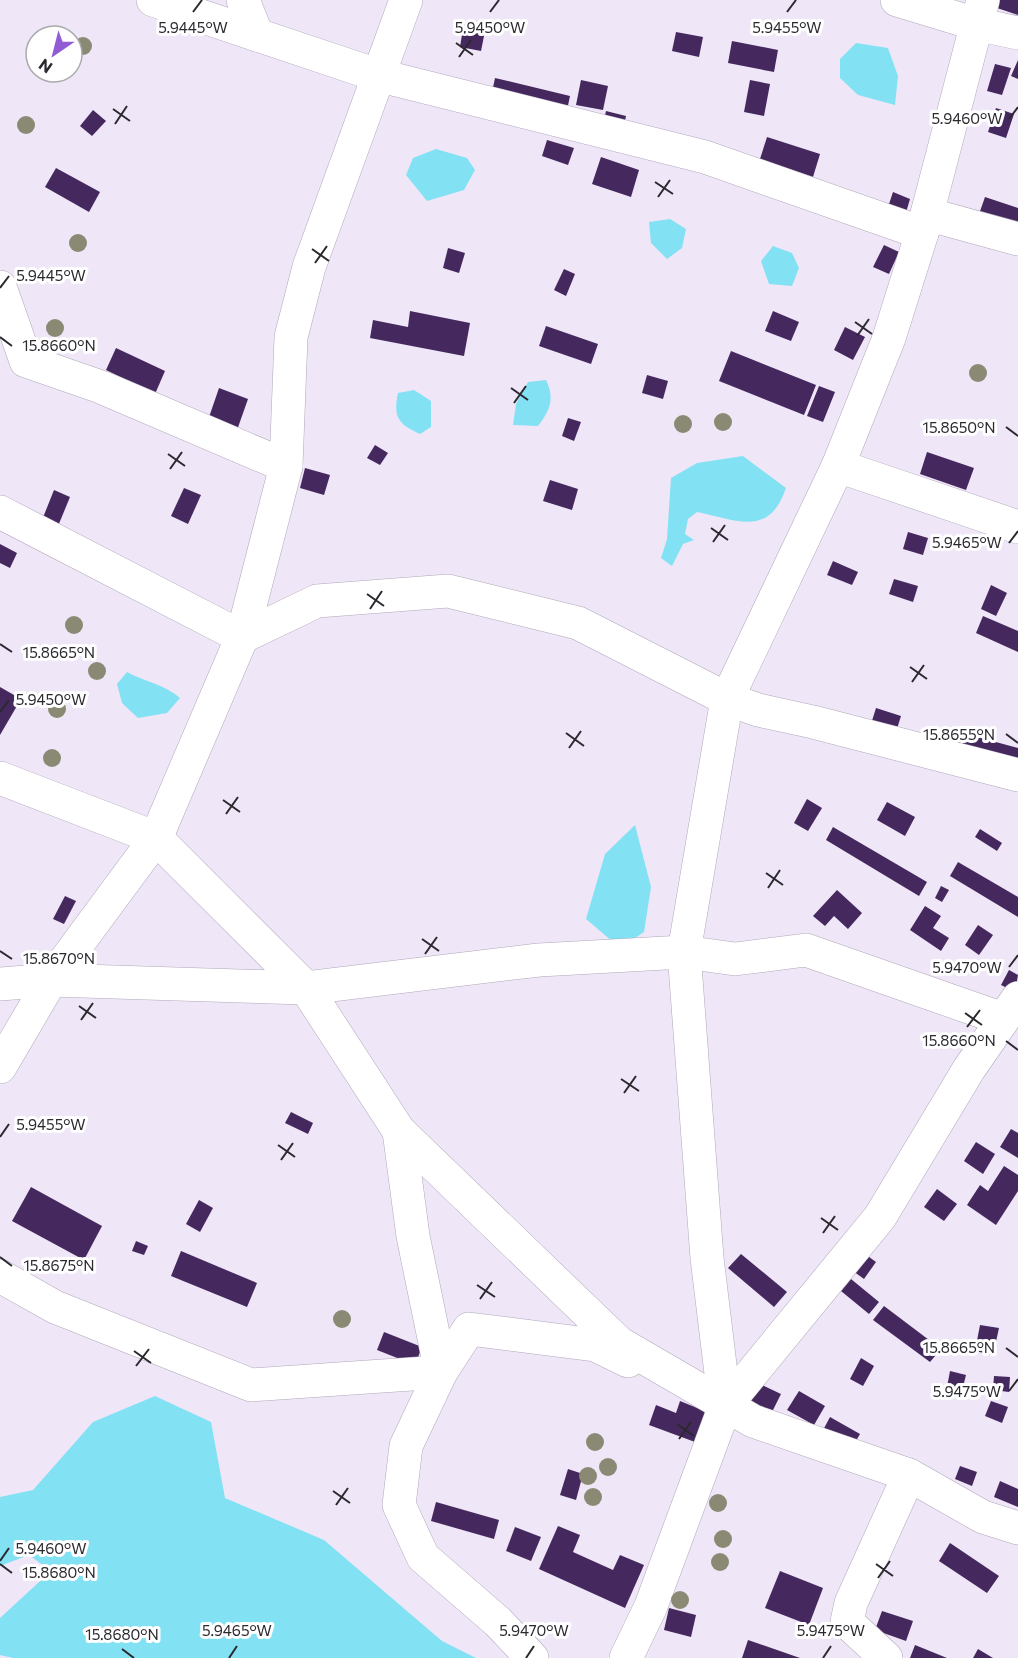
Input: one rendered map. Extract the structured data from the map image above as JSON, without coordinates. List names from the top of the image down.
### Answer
{
  "north": "bottom left",
  "coordinates": [
    "5.9445°W",
    "5.9450°W",
    "5.9455°W",
    "5.9460°W",
    "15.8660°N",
    "15.8650°N",
    "5.9465°W",
    "15.8665°N",
    "15.8655°N",
    "15.8670°N",
    "5.9470°W",
    "15.8675°N",
    "5.9475°W",
    "15.8680°N"
  ]
}
